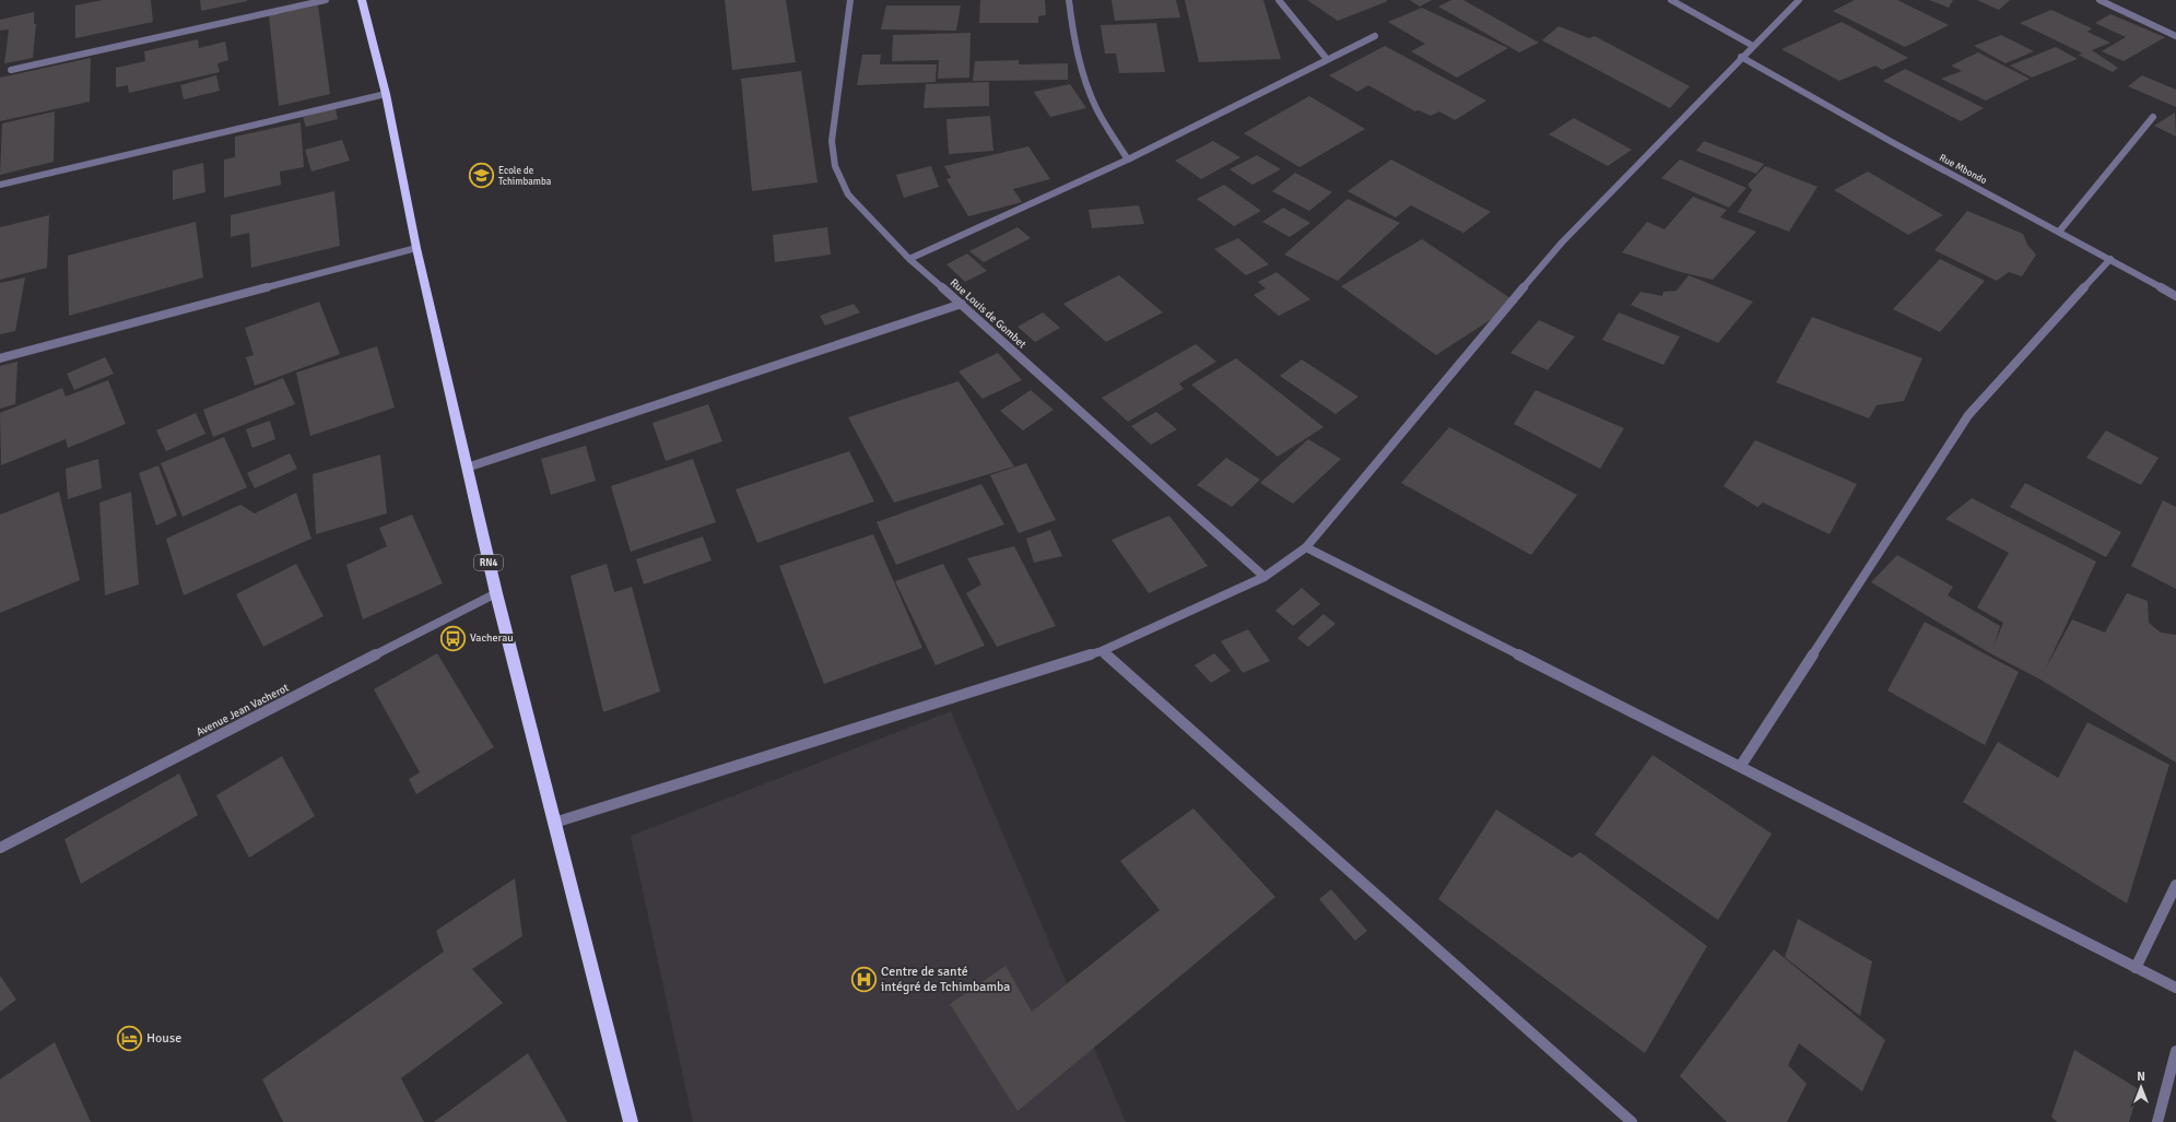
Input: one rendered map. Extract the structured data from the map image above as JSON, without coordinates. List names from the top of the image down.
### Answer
{
  "streets": {
    "highway": ["RN4"],
    "street": ["Rue Mbondo", "Rue Louis de Gombet", "Avenue Jean Vacherot"]
  },
  "crossings": [
    ["RN4", "Avenue Jean Vacherot"]
  ],
  "places": {
    "school or university": ["Ecole de Tchimbamba"],
    "bus stop": ["Vacherau"],
    "hospital": ["Centre de santé intégré de Tchimbamba"],
    "hotel": ["House"]
  },
  "north": "top"
}
